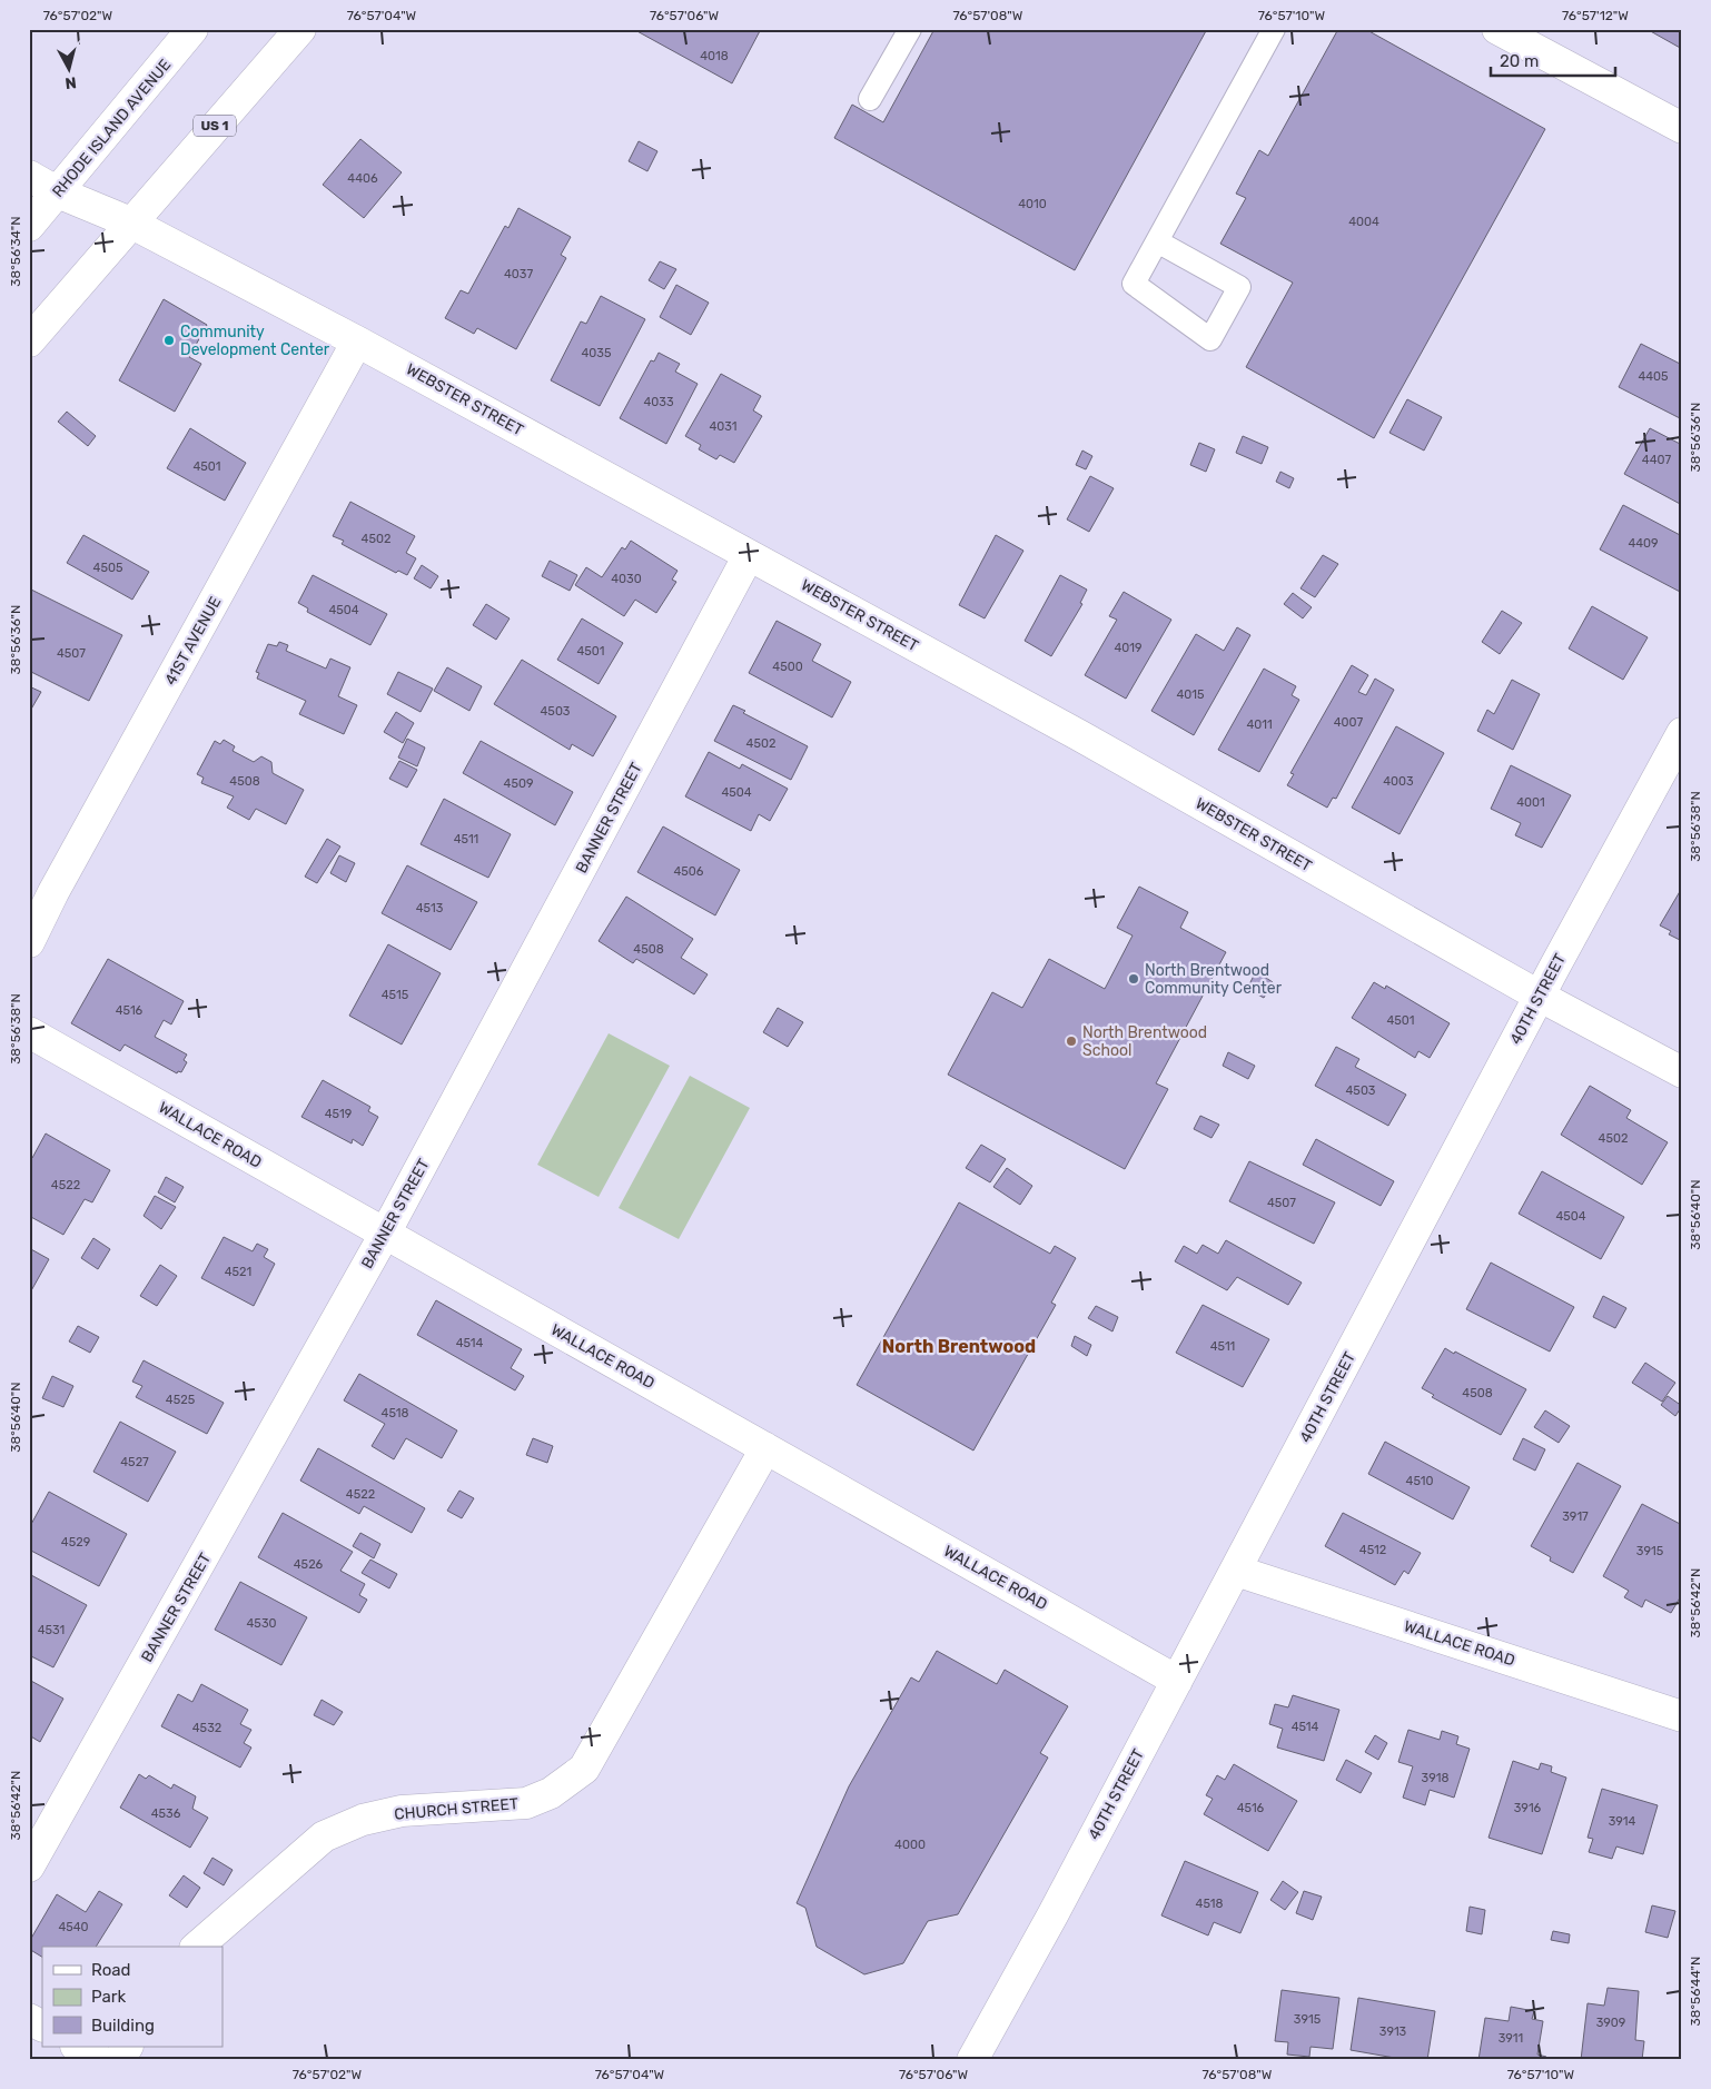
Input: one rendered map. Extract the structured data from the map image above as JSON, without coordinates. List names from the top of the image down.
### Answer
{
  "streets": {
    "street": [
      "US 1",
      "RHODE ISLAND AVENUE",
      "WEBSTER STREET",
      "41ST AVENUE",
      "BANNER STREET",
      "40TH STREET",
      "WALLACE ROAD",
      "CHURCH STREET"
    ]
  },
  "crossings": [
    ["US 1", "WEBSTER STREET"],
    ["RHODE ISLAND AVENUE", "WEBSTER STREET"],
    ["WEBSTER STREET", "41ST AVENUE"],
    ["WEBSTER STREET", "BANNER STREET"],
    ["WEBSTER STREET", "40TH STREET"],
    ["BANNER STREET", "WALLACE ROAD"],
    ["40TH STREET", "WALLACE ROAD"],
    ["WALLACE ROAD", "CHURCH STREET"]
  ],
  "districts": ["North Brentwood"],
  "places": ["Community Development Center", "North Brentwood Community Center", "North Brentwood School"],
  "house_numbers": [
    "4018",
    "4406",
    "4010",
    "4004",
    "4037",
    "4035",
    "4405",
    "4033",
    "4031",
    "4407",
    "4501",
    "4502",
    "4409",
    "4505",
    "4030",
    "4504",
    "4019",
    "4501",
    "4507",
    "4500",
    "4015",
    "4503",
    "4007",
    "4011",
    "4502",
    "4508",
    "4003",
    "4509",
    "4504",
    "4001",
    "4511",
    "4506",
    "4513",
    "4508",
    "4515",
    "4516",
    "4501",
    "4503",
    "4519",
    "4502",
    "4522",
    "4507",
    "4504",
    "4521",
    "4514",
    "4511",
    "4508",
    "4525",
    "4518",
    "4527",
    "4510",
    "4522",
    "3917",
    "4529",
    "4512",
    "3915",
    "4526",
    "4530",
    "4531",
    "4514",
    "4532",
    "3918",
    "4516",
    "3916",
    "4536",
    "3914",
    "4000",
    "4518",
    "4540",
    "3915",
    "3909",
    "3913",
    "3911"
  ],
  "legend": ["Road", "Park", "Building"],
  "scale_bar": "20 m",
  "north": "bottom",
  "coordinates": [
    "76°57'02\"W",
    "76°57'04\"W",
    "76°57'06\"W",
    "76°57'08\"W",
    "76°57'10\"W",
    "76°57'12\"W",
    "38°56'34\"N",
    "38°56'36\"N",
    "38°56'38\"N",
    "38°56'40\"N",
    "38°56'42\"N",
    "38°56'44\"N"
  ]
}
